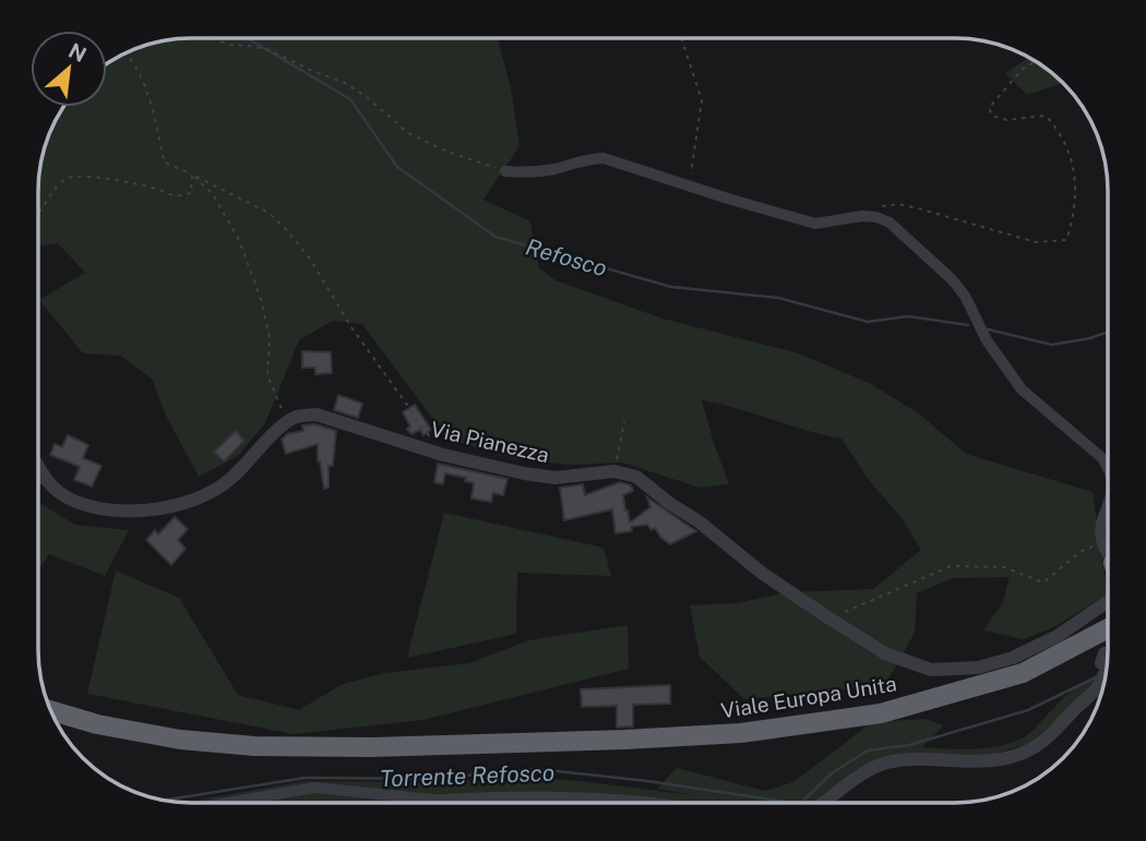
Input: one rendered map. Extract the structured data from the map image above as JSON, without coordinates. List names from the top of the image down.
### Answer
{
  "streets": {
    "highway": ["Viale Europa Unita"],
    "street": ["Via Pianezza"]
  },
  "water": ["Refosco", "Torrente Refosco"],
  "north": "top right"
}
